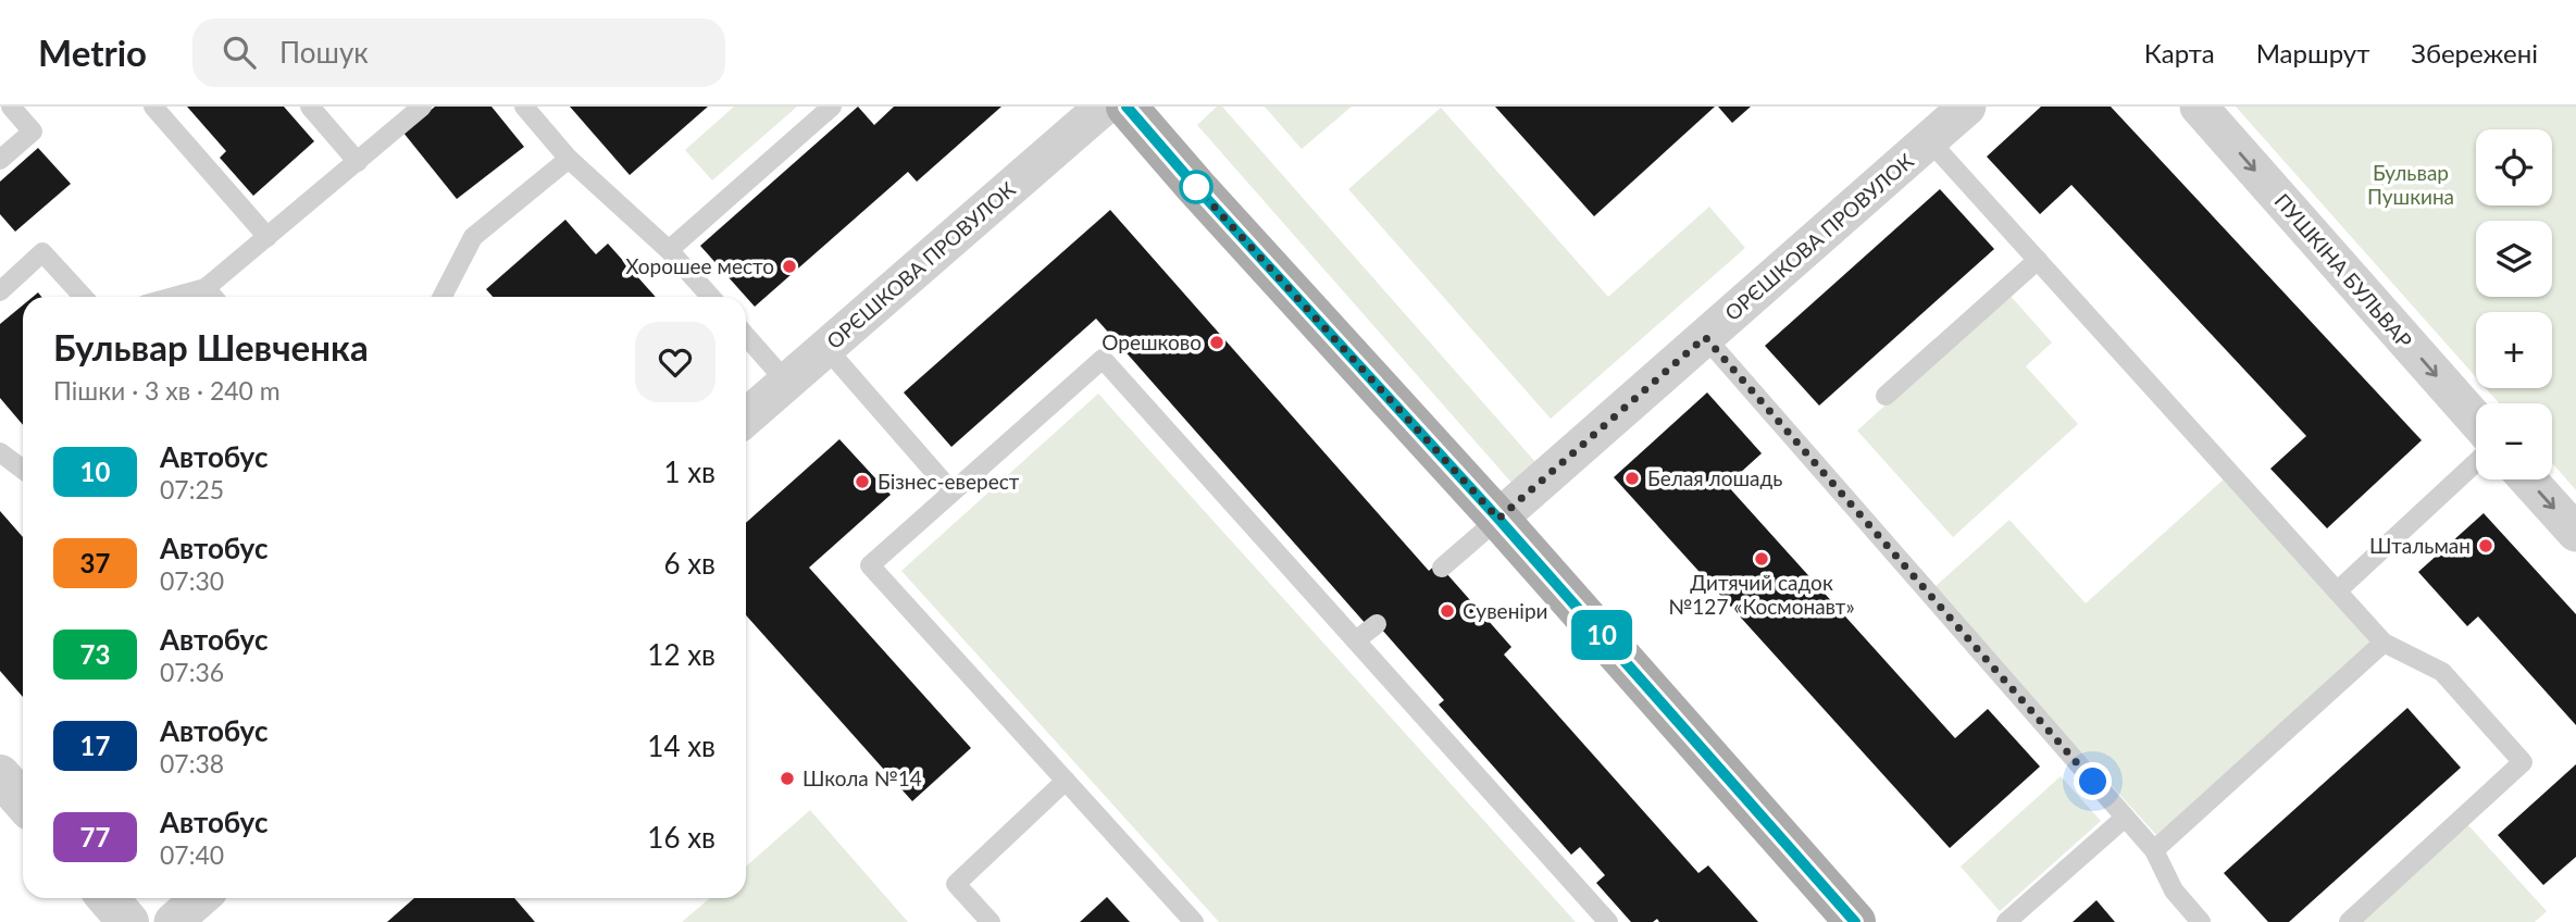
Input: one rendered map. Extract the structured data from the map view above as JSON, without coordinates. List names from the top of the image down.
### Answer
{
  "streets": {
    "street": ["ОРЄШКОВА ПРОВУЛОК", "ПУШКІНА БУЛЬВАР"]
  },
  "one_way": ["ПУШКІНА БУЛЬВАР"],
  "parks": ["Бульвар Пушкина"],
  "places": [
    "Хорошее место",
    "Орешково",
    "Белая лошадь",
    "Бізнес-еверест",
    "Штальман",
    "Дитячий садок №127 «Космонавт»",
    "Сувеніри",
    "Школа №14"
  ],
  "lines": ["bus line 10"],
  "page": {
    "header": "Metrio",
    "search": "Пошук",
    "nav": ["Карта", "Маршрут", "Збережені"],
    "on_map": "10",
    "map_buttons": ["+", "−"],
    "heading": ["Бульвар Шевченка", "Пішки · 3 хв · 240 m"],
    "list": [
      {
        "mark": "10",
        "name": "Автобус",
        "note": "07:25",
        "value": "1 хв"
      },
      {
        "mark": "37",
        "name": "Автобус",
        "note": "07:30",
        "value": "6 хв"
      },
      {
        "mark": "73",
        "name": "Автобус",
        "note": "07:36",
        "value": "12 хв"
      },
      {
        "mark": "17",
        "name": "Автобус",
        "note": "07:38",
        "value": "14 хв"
      },
      {
        "mark": "77",
        "name": "Автобус",
        "note": "07:40",
        "value": "16 хв"
      }
    ]
  }
}
